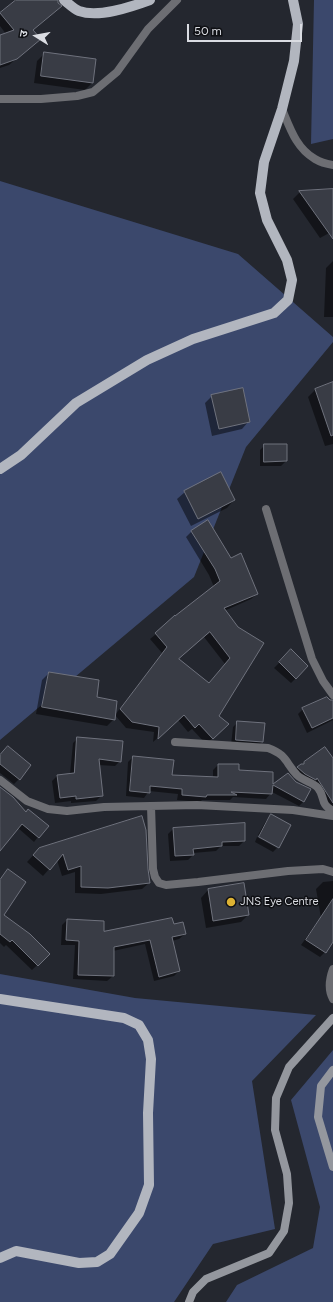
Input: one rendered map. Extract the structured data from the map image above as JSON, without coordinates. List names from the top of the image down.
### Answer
{
  "places": ["JNS Eye Centre"],
  "scale_bar": "50 m",
  "north": "left"
}
